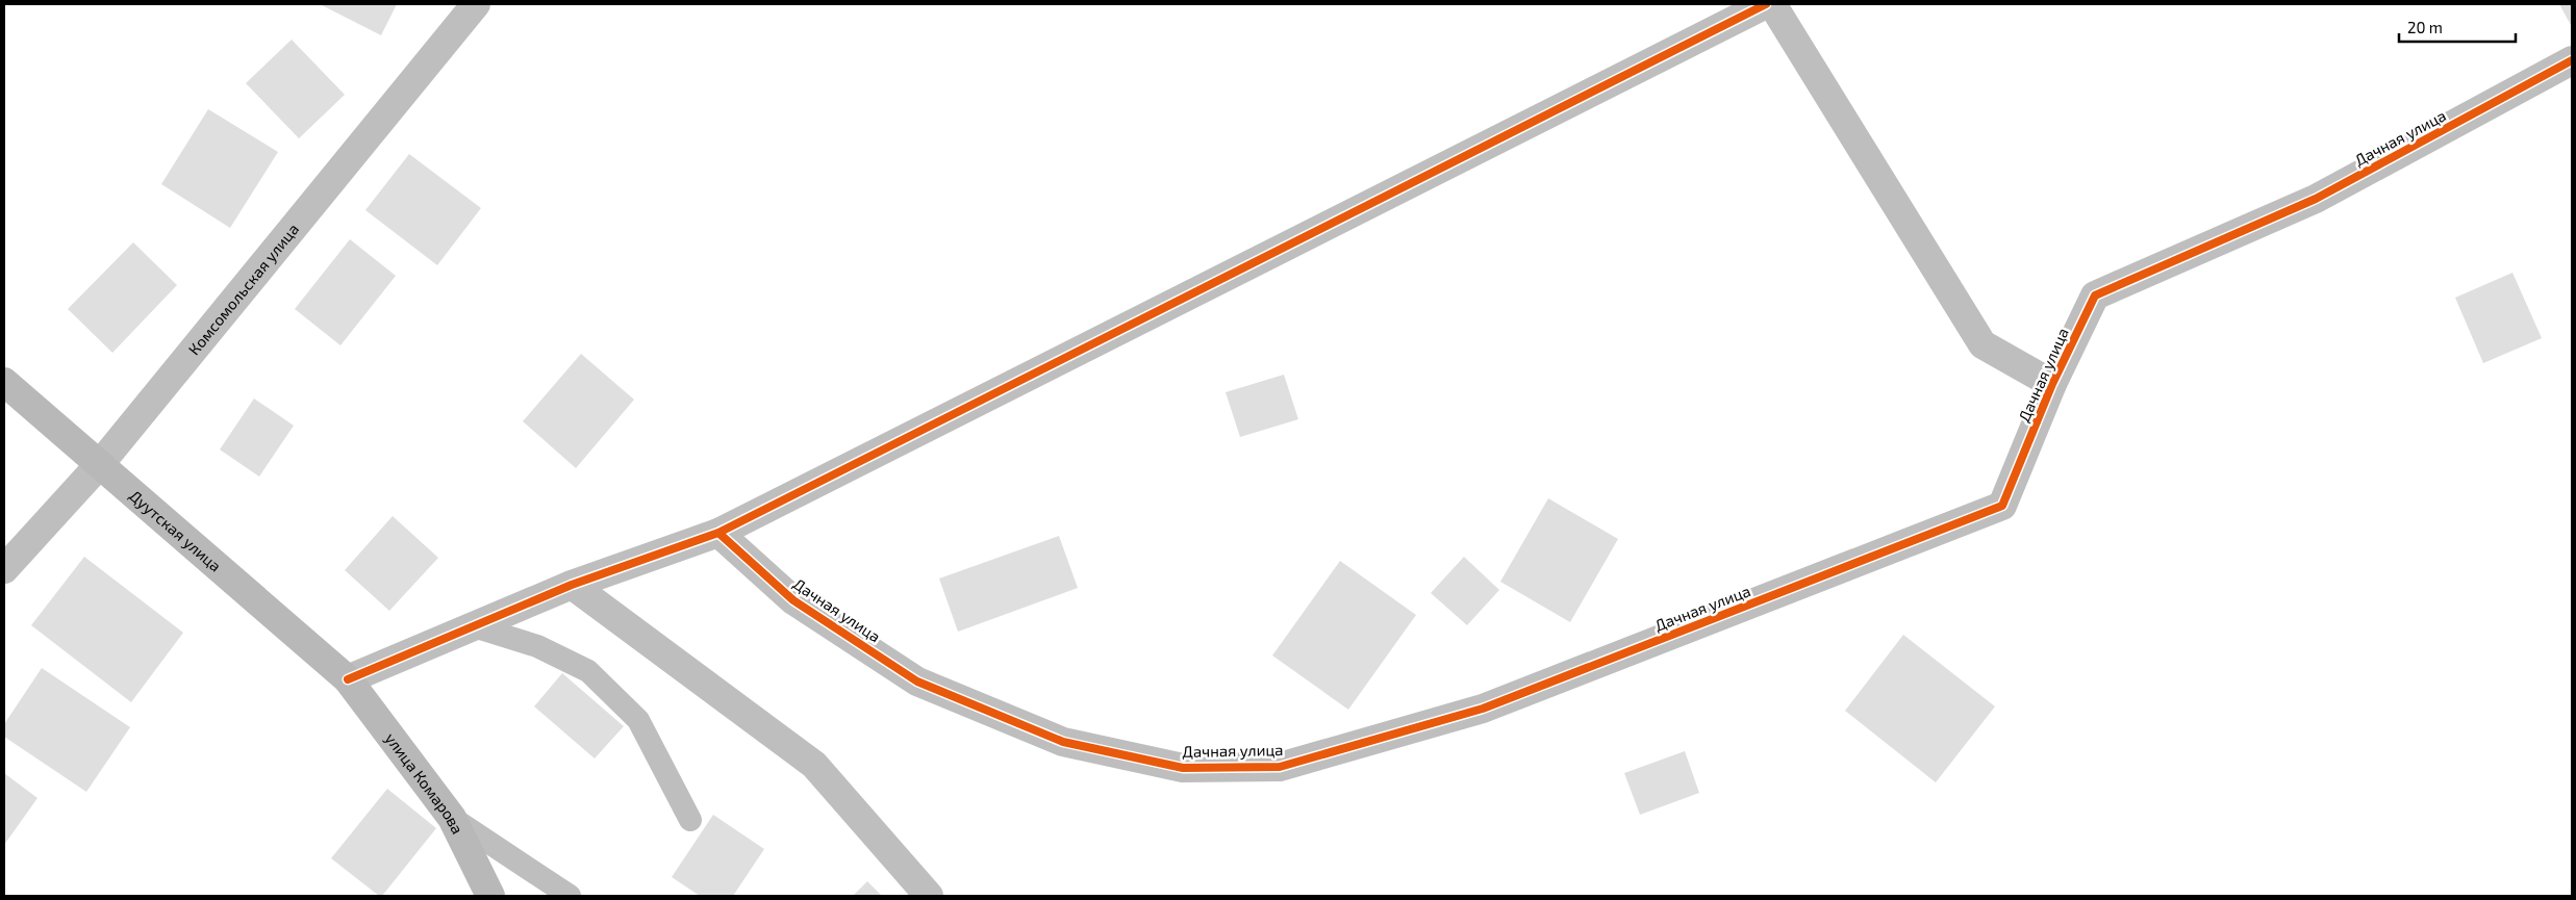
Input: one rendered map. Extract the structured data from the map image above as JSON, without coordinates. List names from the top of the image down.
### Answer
{
  "streets": {
    "street": [
      "Дачная улица",
      "Комсомольская улица",
      "Дуутская улица",
      "улица Комарова"
    ]
  },
  "crossings": [
    ["Комсомольская улица", "Дуутская улица"],
    ["Дуутская улица", "улица Комарова"]
  ],
  "scale_bar": "20 m"
}
